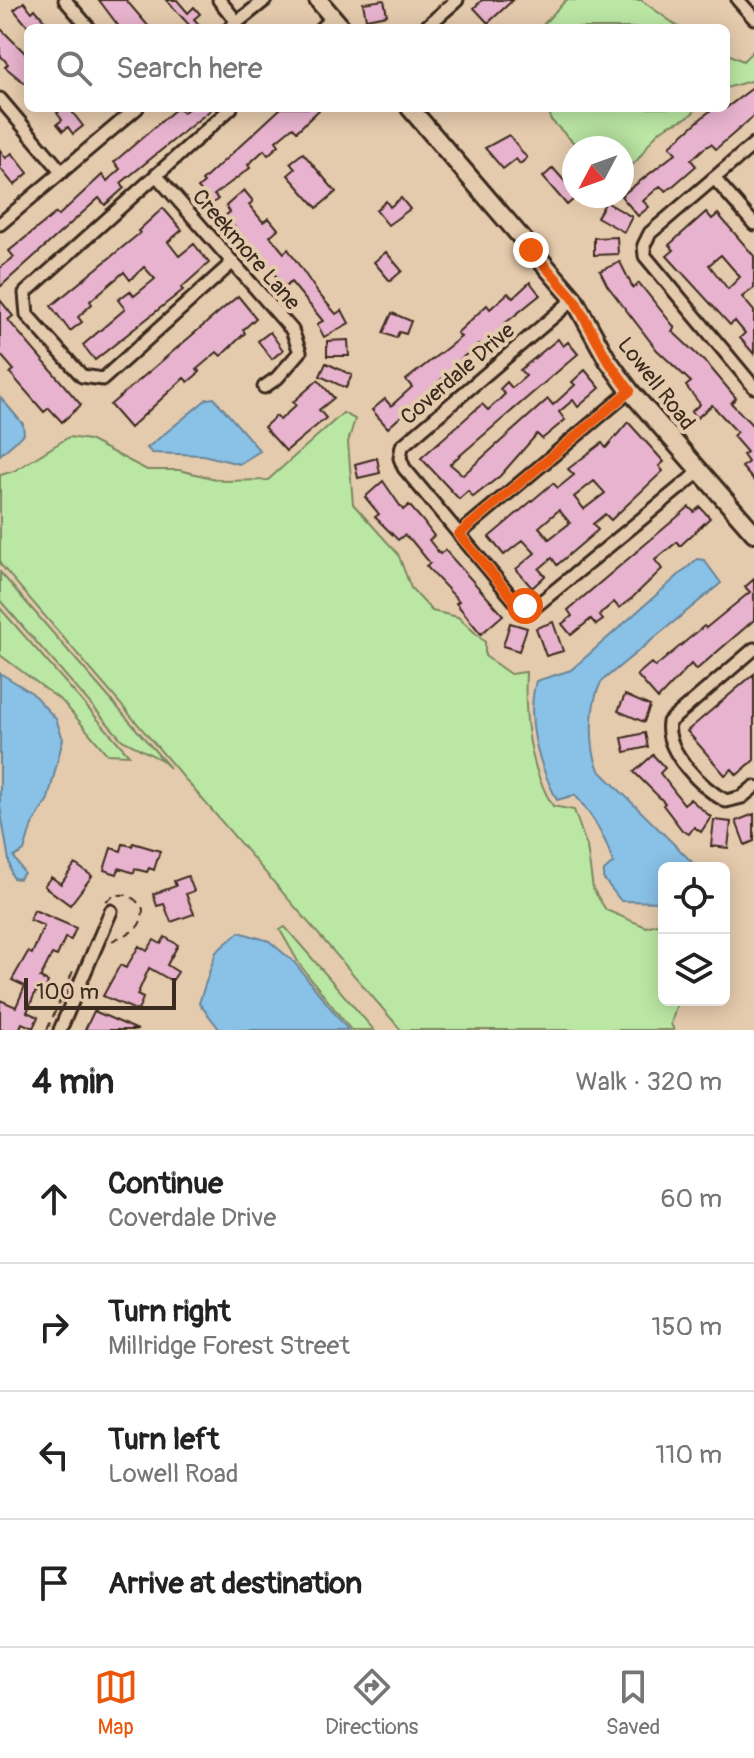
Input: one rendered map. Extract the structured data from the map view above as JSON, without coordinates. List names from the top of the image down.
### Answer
{
  "streets": {
    "street": ["Creekmore Lane", "Coverdale Drive", "Lowell Road"]
  },
  "crossings": [
    ["Coverdale Drive", "Lowell Road"]
  ],
  "scale_bar": "100 m",
  "north": "bottom left",
  "page": {
    "search": "Search here",
    "scale": "100 m",
    "heading": ["4 min", "Walk · 320 m"],
    "list": [
      ["Continue", "Coverdale Drive", "60 m"],
      ["Turn right", "Millridge Forest Street", "150 m"],
      ["Turn left", "Lowell Road", "110 m"],
      "Arrive at destination"
    ],
    "nav": ["Map", "Directions", "Saved"]
  }
}
